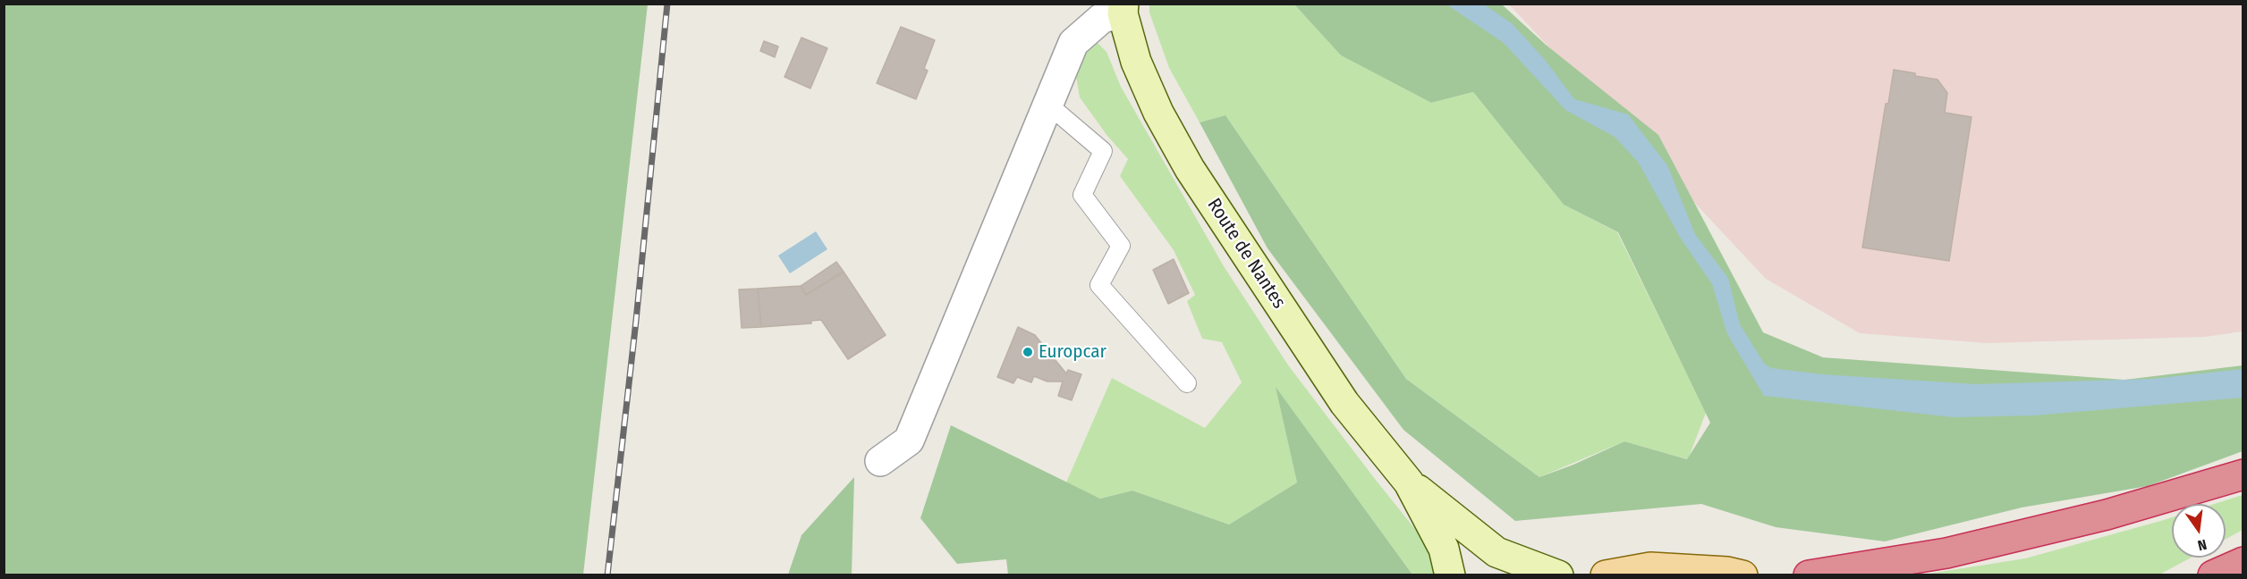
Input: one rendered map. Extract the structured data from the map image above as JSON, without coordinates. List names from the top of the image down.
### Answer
{
  "streets": {
    "main road": ["Route de Nantes"]
  },
  "places": ["Europcar"],
  "north": "bottom"
}
